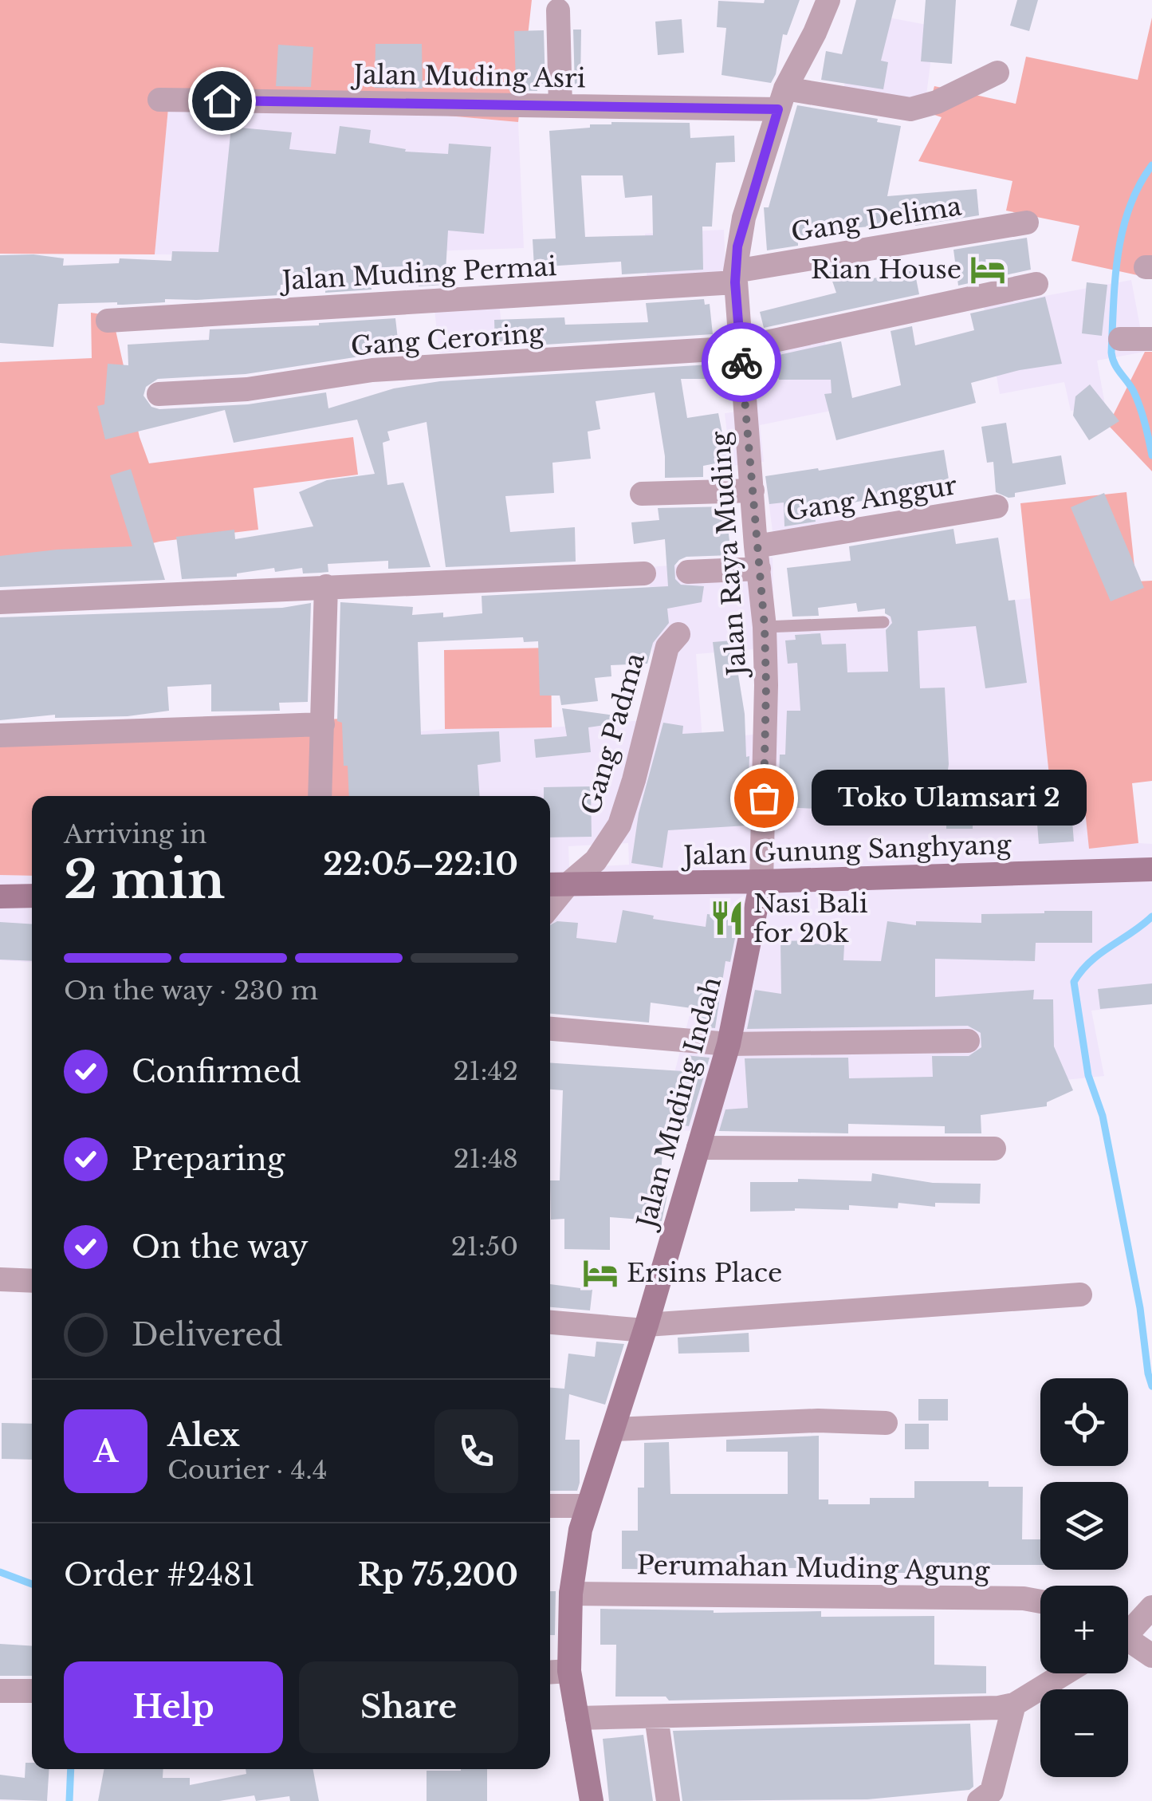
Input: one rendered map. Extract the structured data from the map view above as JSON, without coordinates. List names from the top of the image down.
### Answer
{
  "streets": {
    "street": [
      "Jalan Muding Asri",
      "Gang Delima",
      "Jalan Muding Permai",
      "Gang Ceroring",
      "Gang Anggur",
      "Jalan Raya Muding",
      "Gang Padma",
      "Jalan Gunung Sanghyang",
      "Jalan Muding Indah",
      "Perumahan Muding Agung"
    ]
  },
  "crossings": [
    ["Jalan Muding Asri", "Jalan Raya Muding"],
    ["Gang Delima", "Jalan Muding Permai"],
    ["Gang Delima", "Jalan Raya Muding"],
    ["Jalan Muding Permai", "Jalan Raya Muding"],
    ["Gang Ceroring", "Jalan Raya Muding"],
    ["Gang Anggur", "Jalan Raya Muding"],
    ["Jalan Raya Muding", "Jalan Gunung Sanghyang"],
    ["Jalan Raya Muding", "Jalan Muding Indah"],
    ["Gang Padma", "Jalan Gunung Sanghyang"],
    ["Jalan Gunung Sanghyang", "Jalan Muding Indah"],
    ["Jalan Muding Indah", "Perumahan Muding Agung"]
  ],
  "places": {
    "hotel": ["Rian House", "Ersins Place"],
    "other": ["Toko Ulamsari 2"],
    "restaurant": ["Nasi Bali for 20k"]
  },
  "page": {
    "bubble": "Toko Ulamsari 2",
    "heading": ["2 min", "Arriving in", "22:05–22:10"],
    "panel": [
      "Alex",
      "Courier · 4.4",
      "Order #2481",
      "Rp 75,200"
    ],
    "bar": "On the way · 230 m",
    "list": [
      ["Confirmed", "21:42"],
      ["Preparing", "21:48"],
      ["On the way", "21:50"],
      "Delivered"
    ],
    "map_buttons": ["+", "−"],
    "round": "A",
    "buttons": ["Help", "Share"]
  }
}
